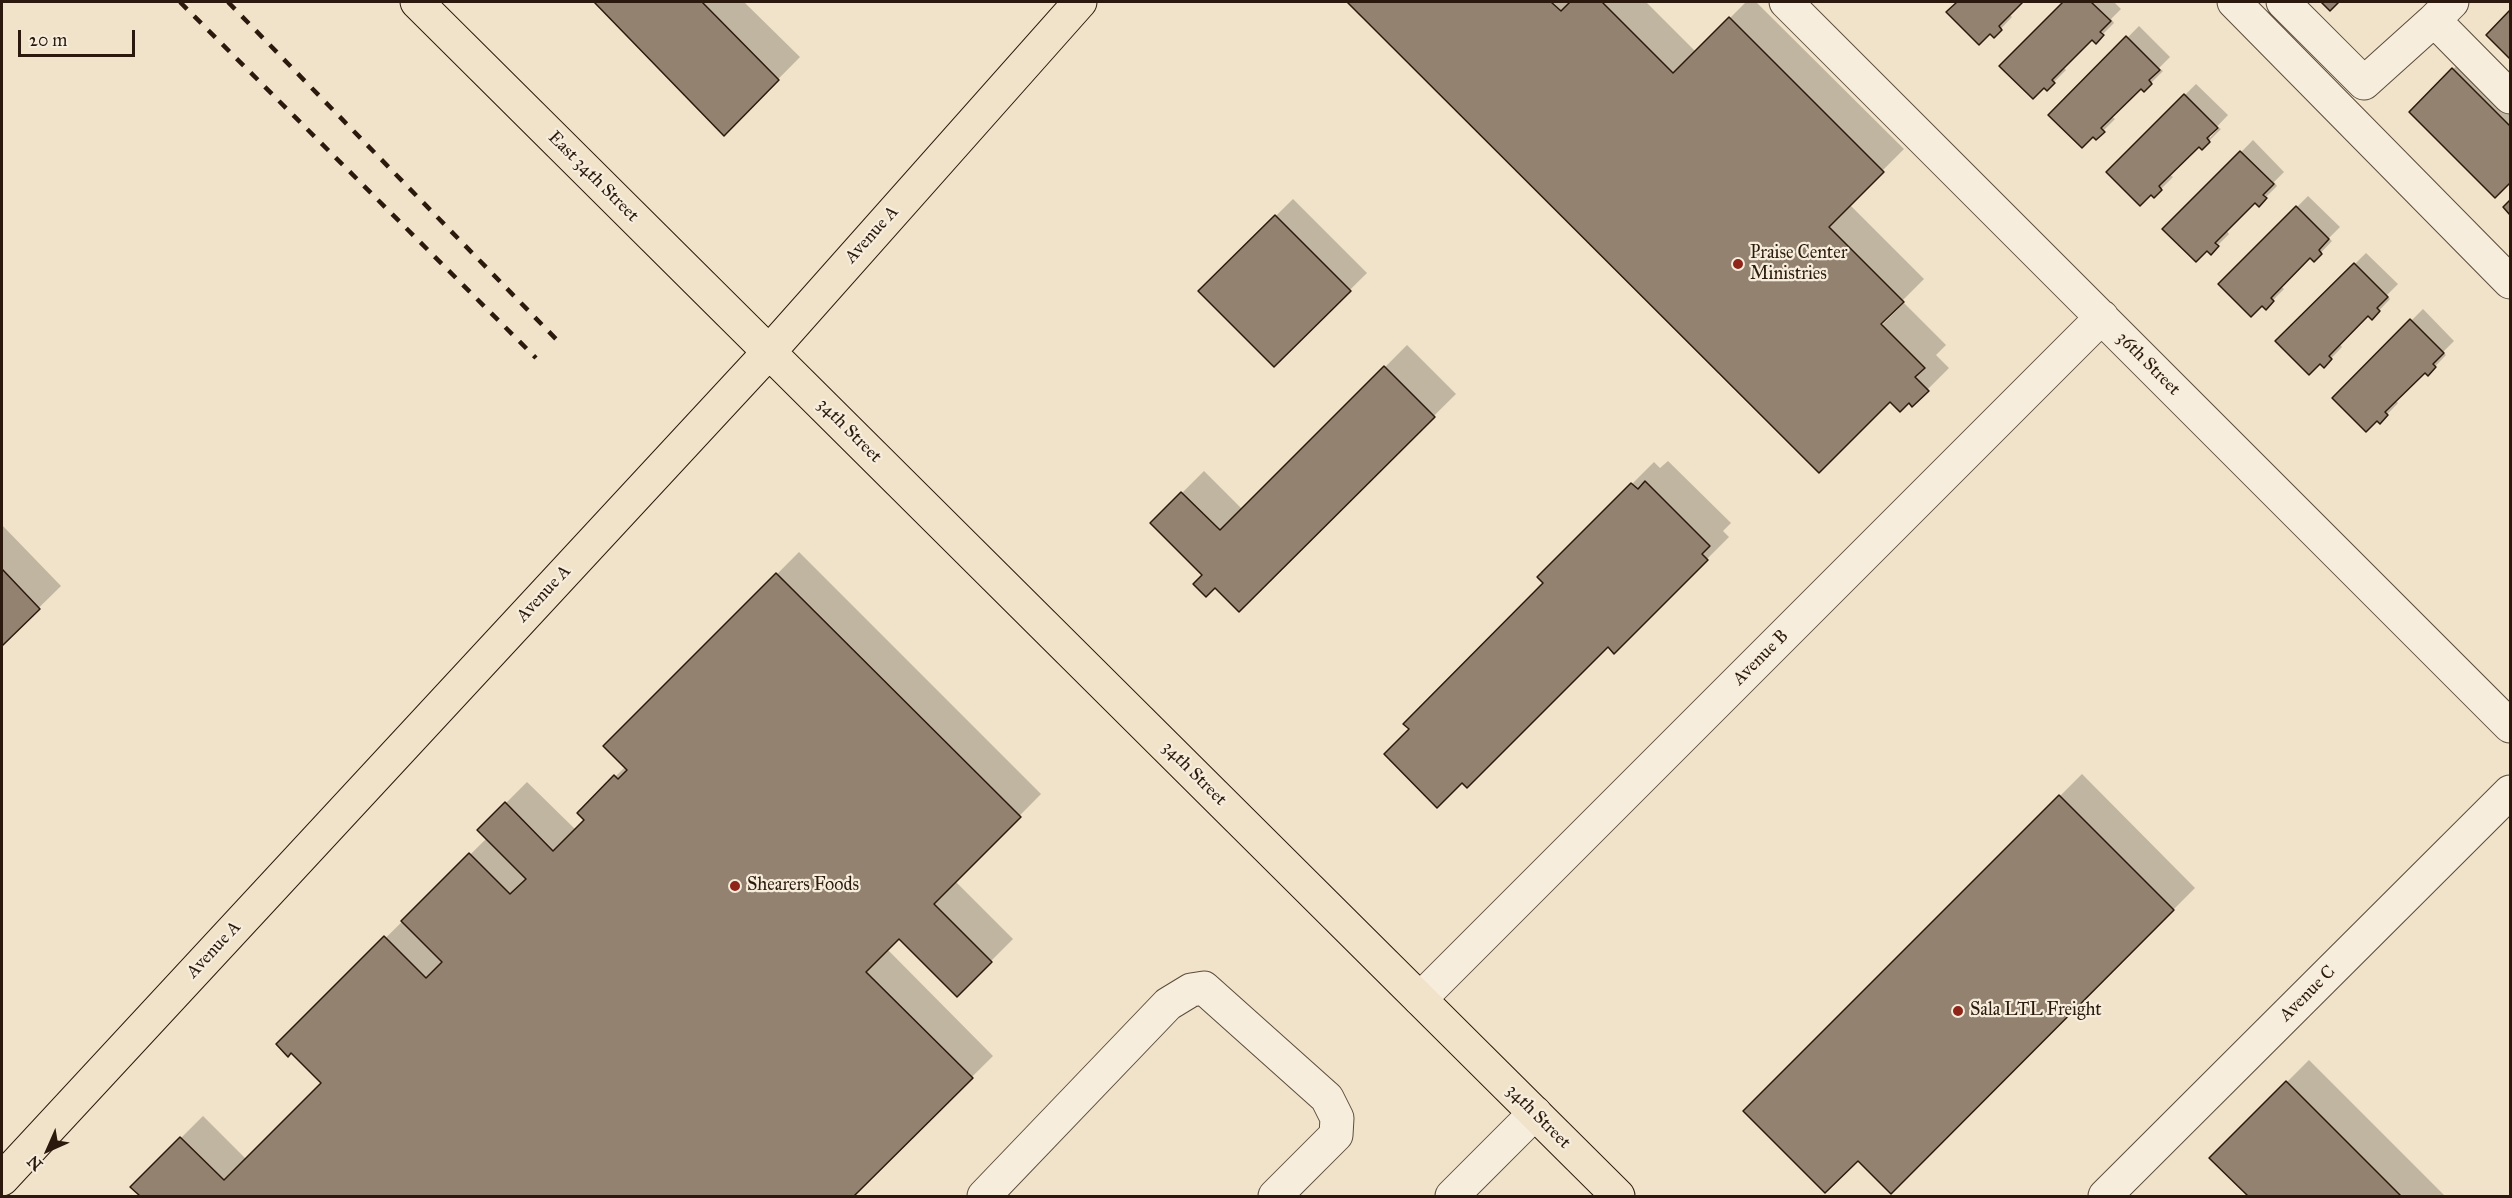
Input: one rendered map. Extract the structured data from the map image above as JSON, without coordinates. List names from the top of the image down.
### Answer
{
  "streets": {
    "main road": ["East 34th Street", "Avenue A", "34th Street"],
    "street": ["36th Street", "Avenue B", "Avenue C"]
  },
  "crossings": [
    ["East 34th Street", "Avenue A"],
    ["East 34th Street", "34th Street"],
    ["Avenue A", "34th Street"],
    ["36th Street", "Avenue B"],
    ["34th Street", "Avenue B"]
  ],
  "places": ["Praise Center Ministries", "Shearers Foods", "Sala LTL Freight"],
  "scale_bar": "20 m",
  "north": "bottom left"
}
